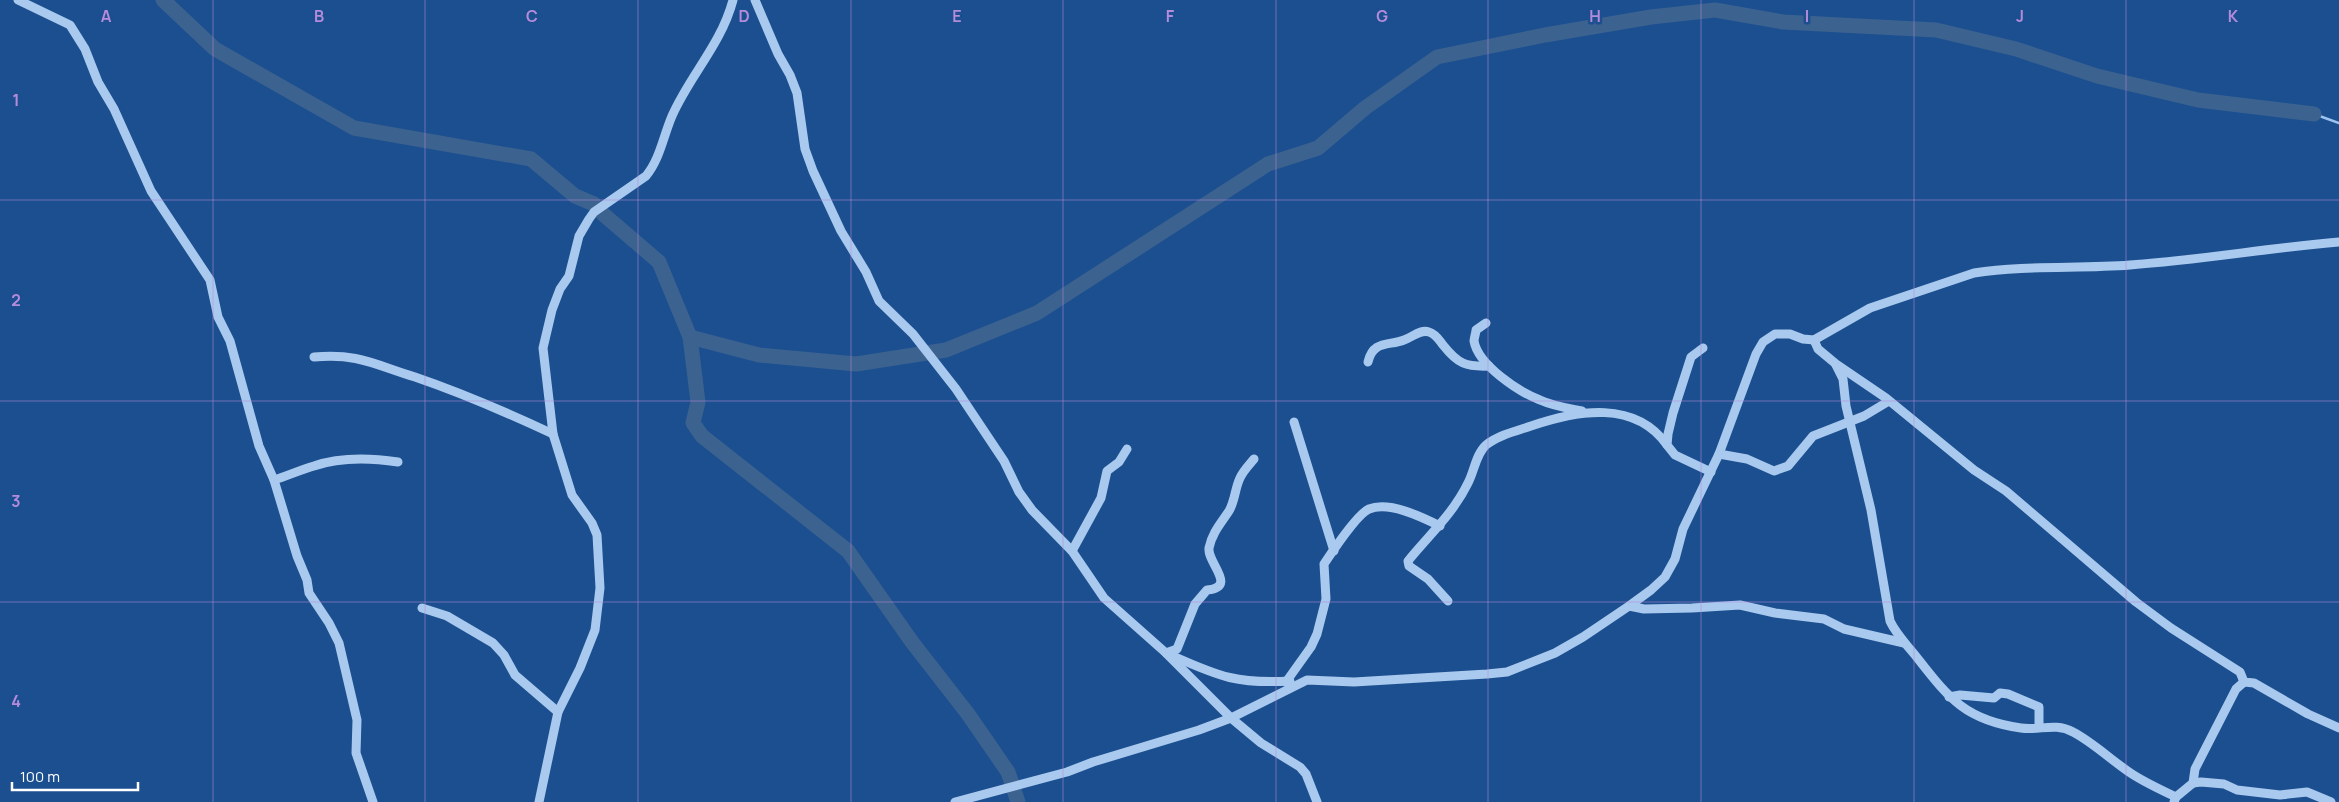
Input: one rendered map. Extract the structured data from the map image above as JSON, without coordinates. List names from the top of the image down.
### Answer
{
  "scale_bar": "100 m",
  "grid": {
    "columns": [
      "A",
      "B",
      "C",
      "D",
      "E",
      "F",
      "G",
      "H",
      "I",
      "J",
      "K"
    ],
    "rows": [
      "1",
      "2",
      "3",
      "4"
    ]
  }
}
